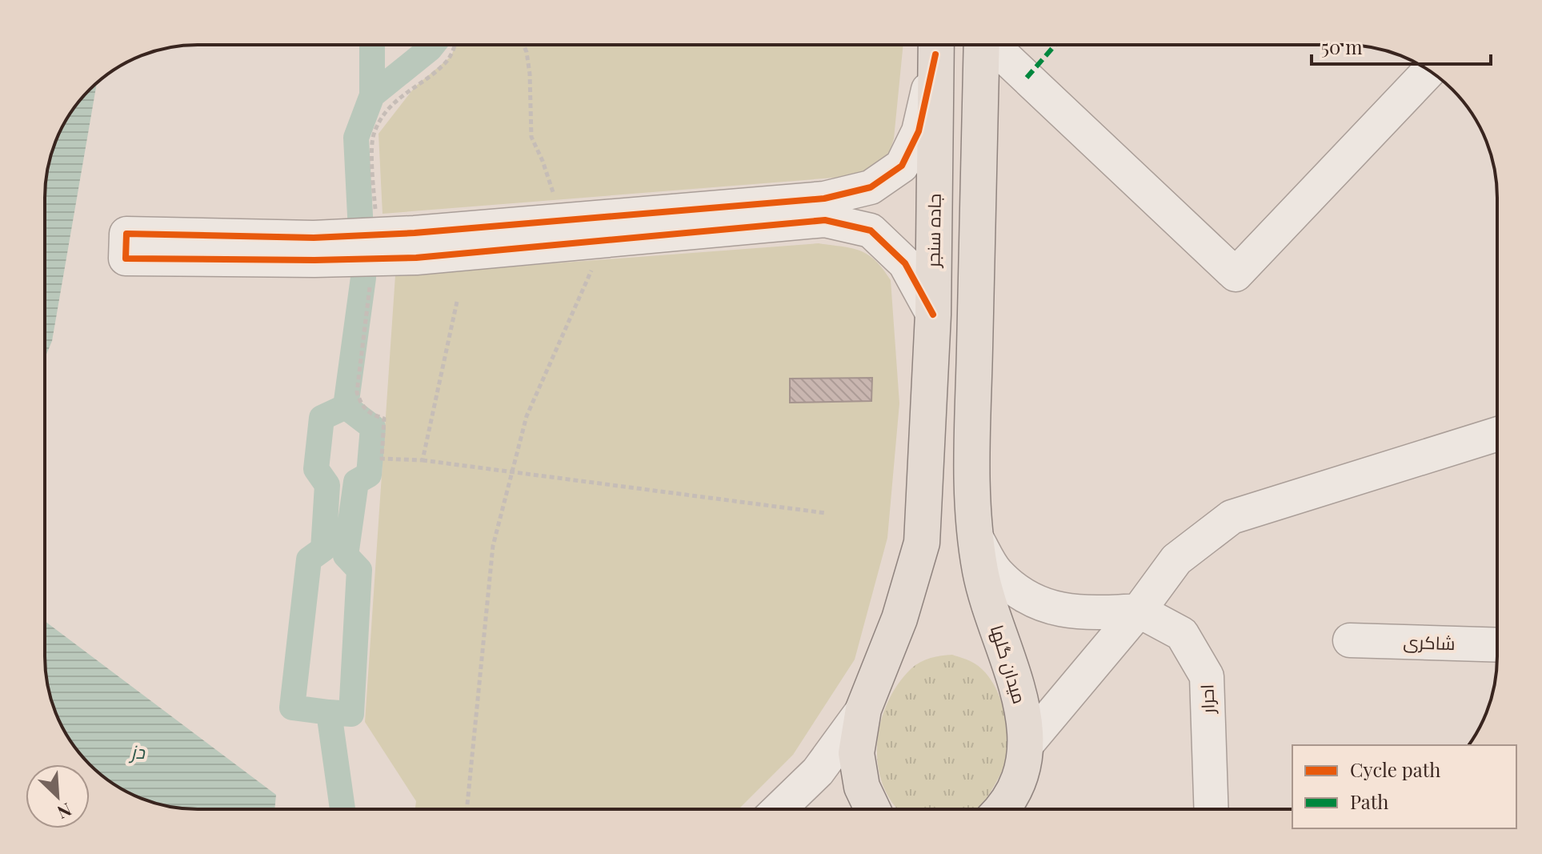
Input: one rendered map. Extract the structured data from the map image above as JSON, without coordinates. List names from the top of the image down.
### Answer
{
  "streets": {
    "main road": ["جاده سنجر", "میدان گلها"],
    "street": ["شاکری", "احرار"]
  },
  "water": ["دز"],
  "legend": ["Cycle path", "Path"],
  "scale_bar": "50 m",
  "north": "bottom right"
}
